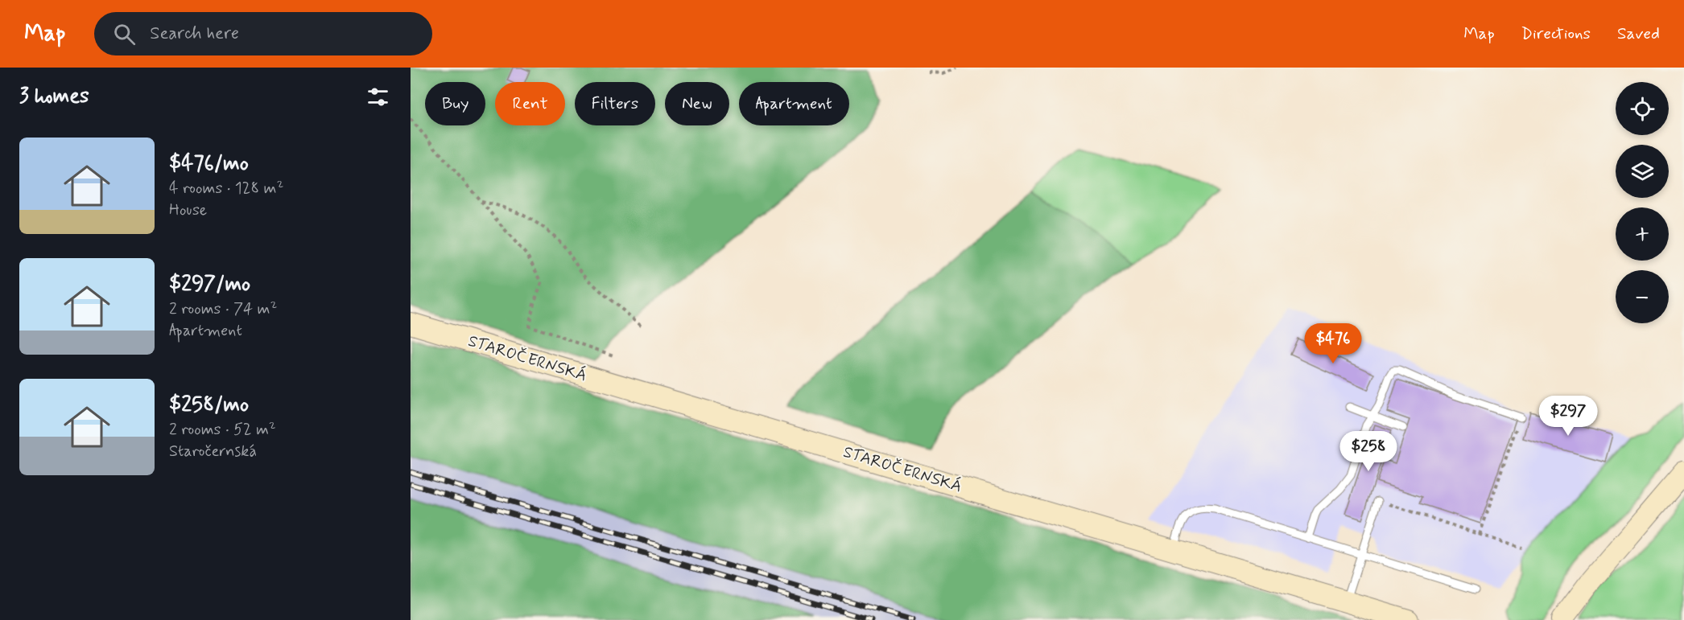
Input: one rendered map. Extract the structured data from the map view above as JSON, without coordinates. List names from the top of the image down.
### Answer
{
  "streets": {
    "main road": ["STAROČERNSKÁ"]
  },
  "page": {
    "header": "Map",
    "search": "Search here",
    "nav": ["Map", "Directions", "Saved"],
    "heading": "3 homes",
    "map_buttons": ["+", "−"],
    "chip": [
      "Buy",
      "Rent",
      "Filters",
      "New",
      "Apartment"
    ],
    "list": [
      {
        "name": "$476/mo",
        "note": "4 rooms · 128 m² · House"
      },
      {
        "name": "$297/mo",
        "note": "2 rooms · 74 m² · Apartment"
      },
      {
        "name": "$258/mo",
        "note": "2 rooms · 52 m² · Staročernská"
      }
    ],
    "price": ["$476", "$297", "$258"]
  }
}
